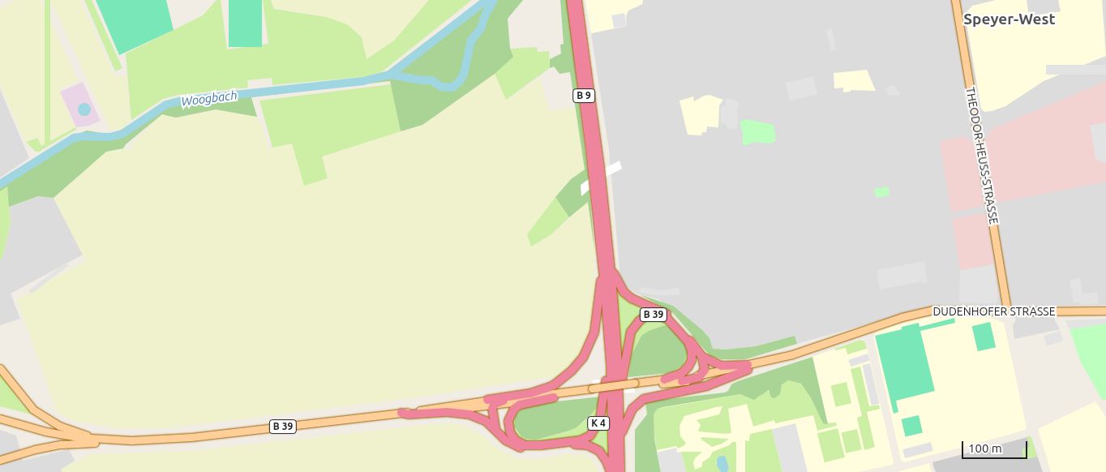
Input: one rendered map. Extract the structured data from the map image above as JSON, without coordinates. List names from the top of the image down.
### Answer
{
  "streets": {
    "highway": ["B 9", "B 39", "K 4"],
    "main road": ["THEODOR-HEUSS-STRASSE", "DUDENHOFER STRASSE"]
  },
  "crossings": [
    ["B 9", "DUDENHOFER STRASSE"],
    ["B 9", "B 39"],
    ["B 9", "K 4"],
    ["THEODOR-HEUSS-STRASSE", "DUDENHOFER STRASSE"],
    ["DUDENHOFER STRASSE", "B 39"],
    ["DUDENHOFER STRASSE", "K 4"],
    ["B 39", "K 4"]
  ],
  "districts": ["Speyer-West"],
  "water": ["Woogbach"],
  "scale_bar": "100 m"
}
